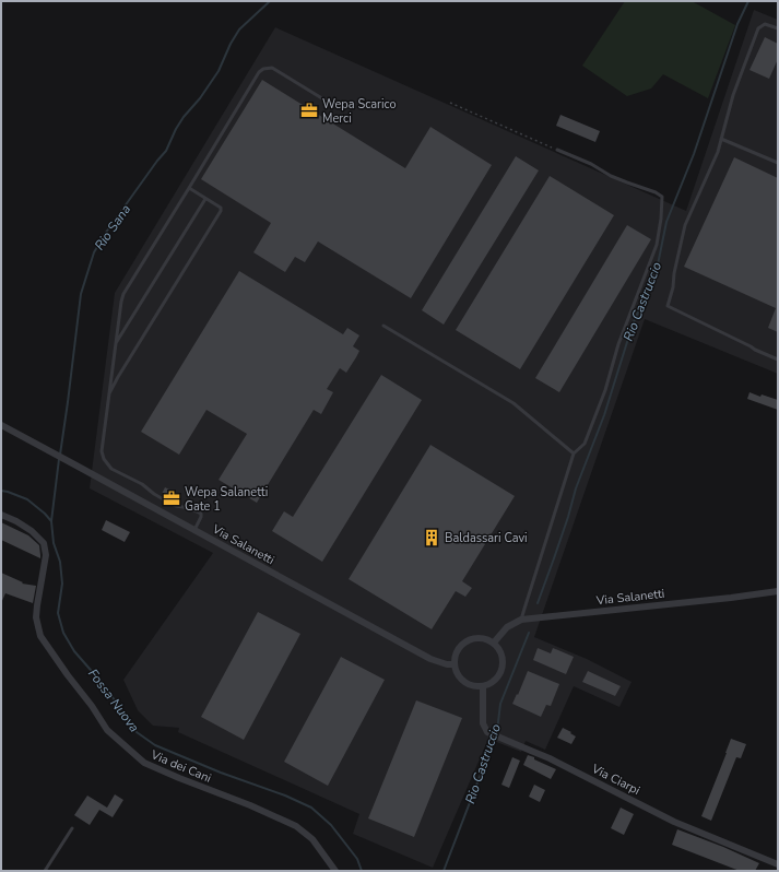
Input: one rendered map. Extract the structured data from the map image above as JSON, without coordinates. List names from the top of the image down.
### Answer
{
  "streets": {
    "street": ["Via Salanetti", "Via dei Cani", "Via Ciarpi"]
  },
  "crossings": [
    ["Via Salanetti", "Via Ciarpi"]
  ],
  "water": ["Rio Sana", "Rio Castruccio", "Fossa Nuova"],
  "places": {
    "office": ["Wepa Scarico Merci", "Wepa Salanetti Gate 1"],
    "building": ["Baldassari Cavi"]
  }
}
